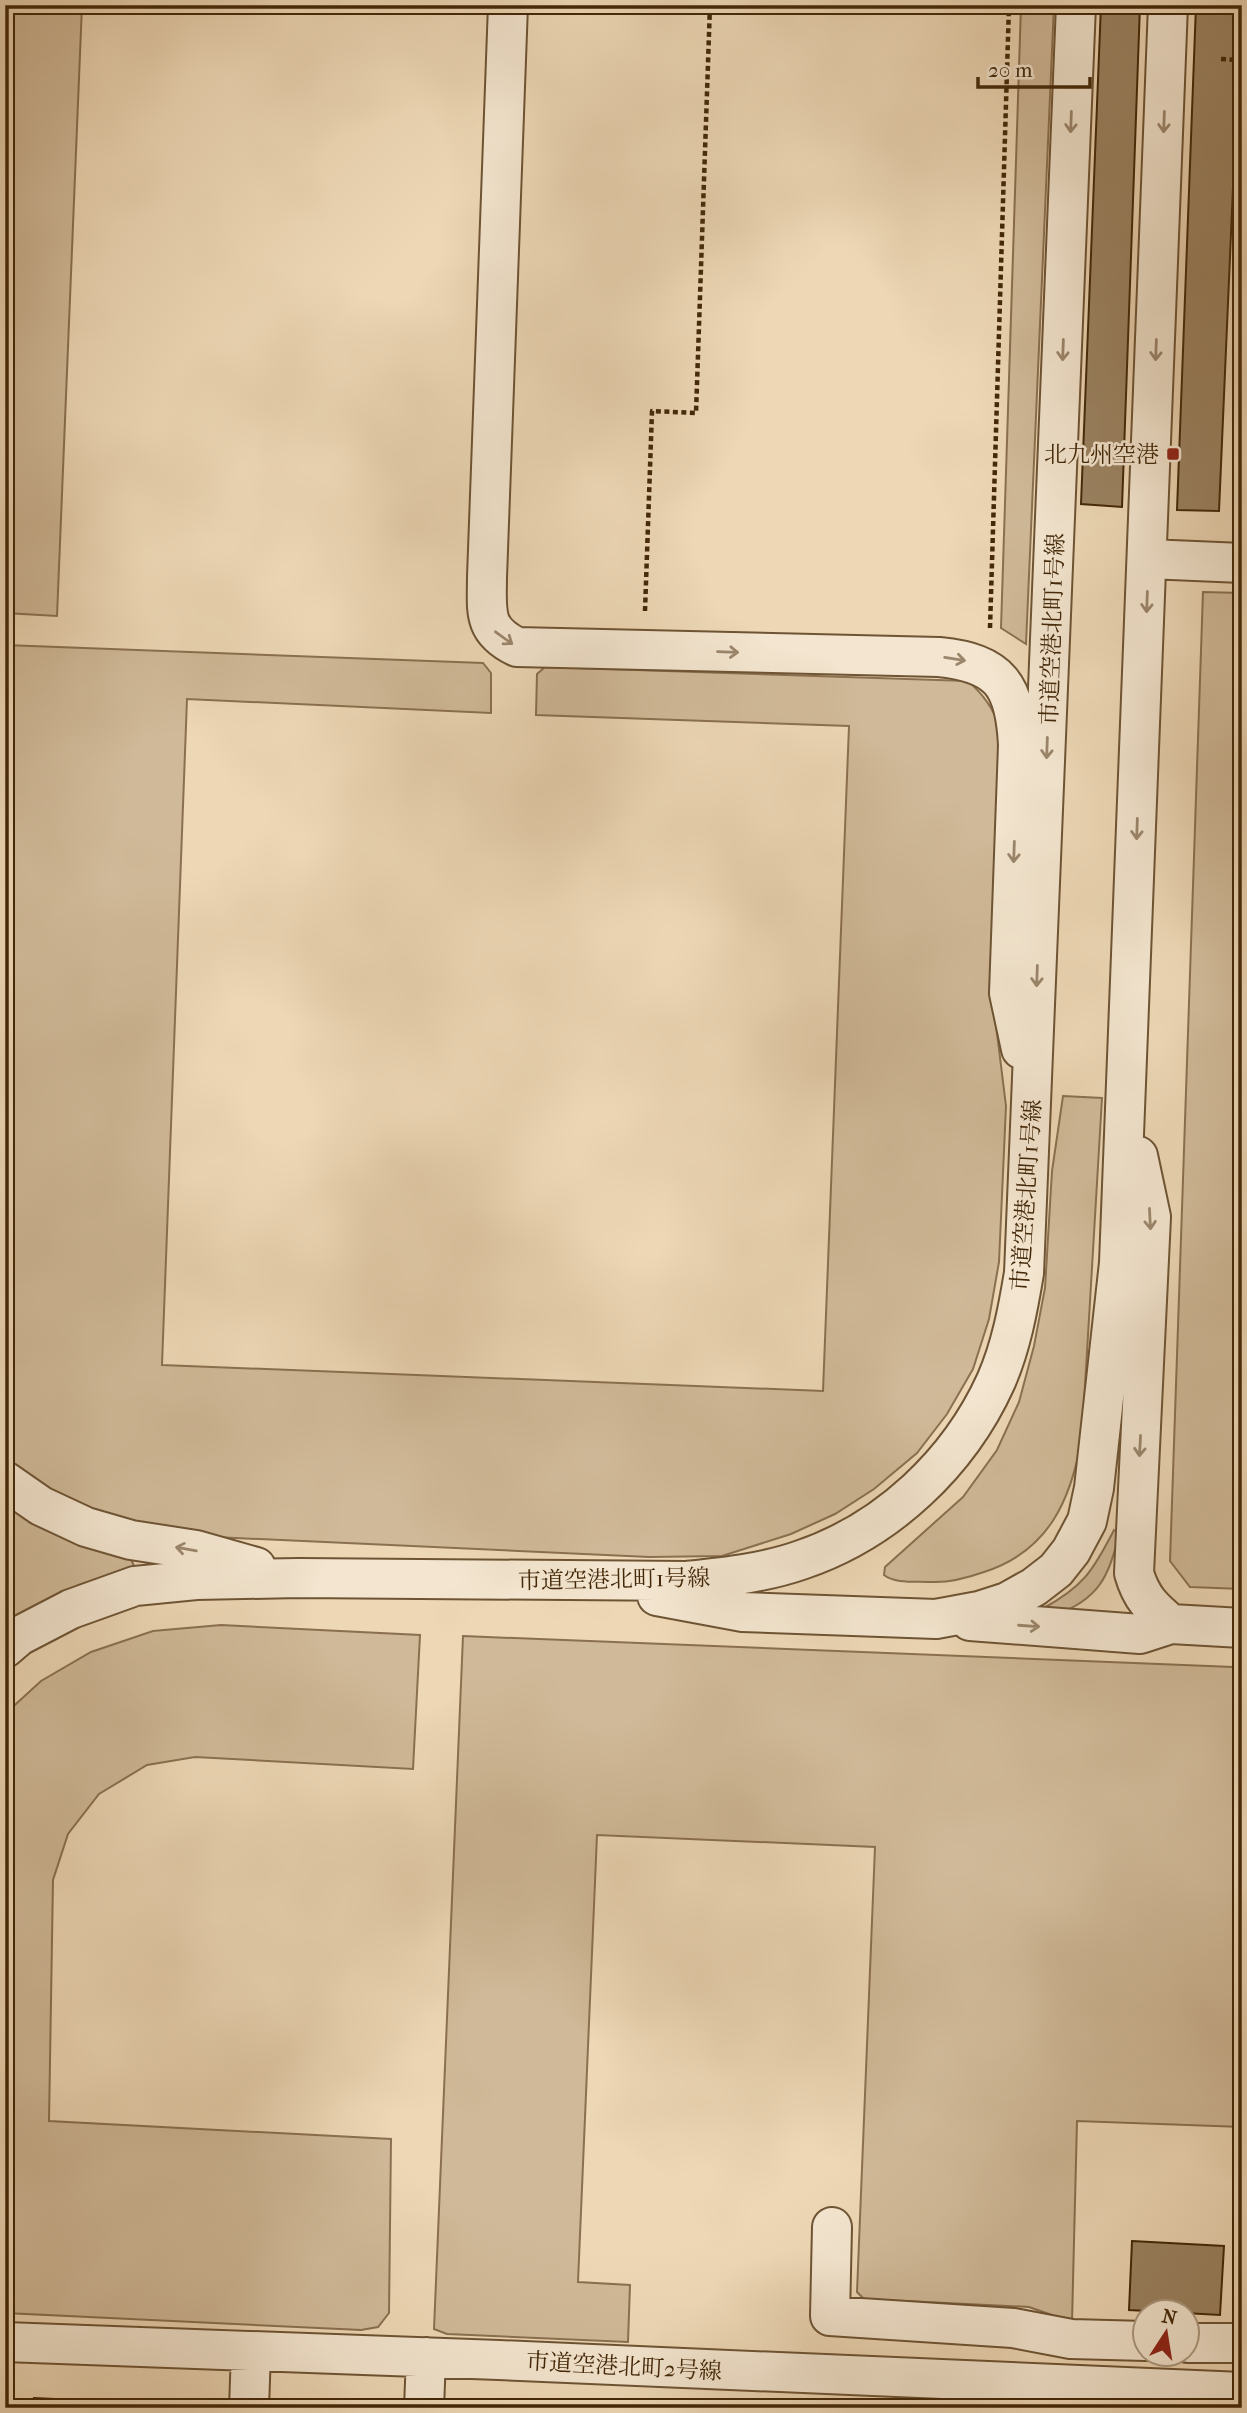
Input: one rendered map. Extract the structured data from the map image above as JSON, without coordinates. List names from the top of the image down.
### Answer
{
  "streets": {
    "street": ["市道空港北町1号線", "市道空港北町2号線"]
  },
  "places": {
    "transit": ["北九州空港"]
  },
  "scale_bar": "20 m",
  "north": "top"
}
